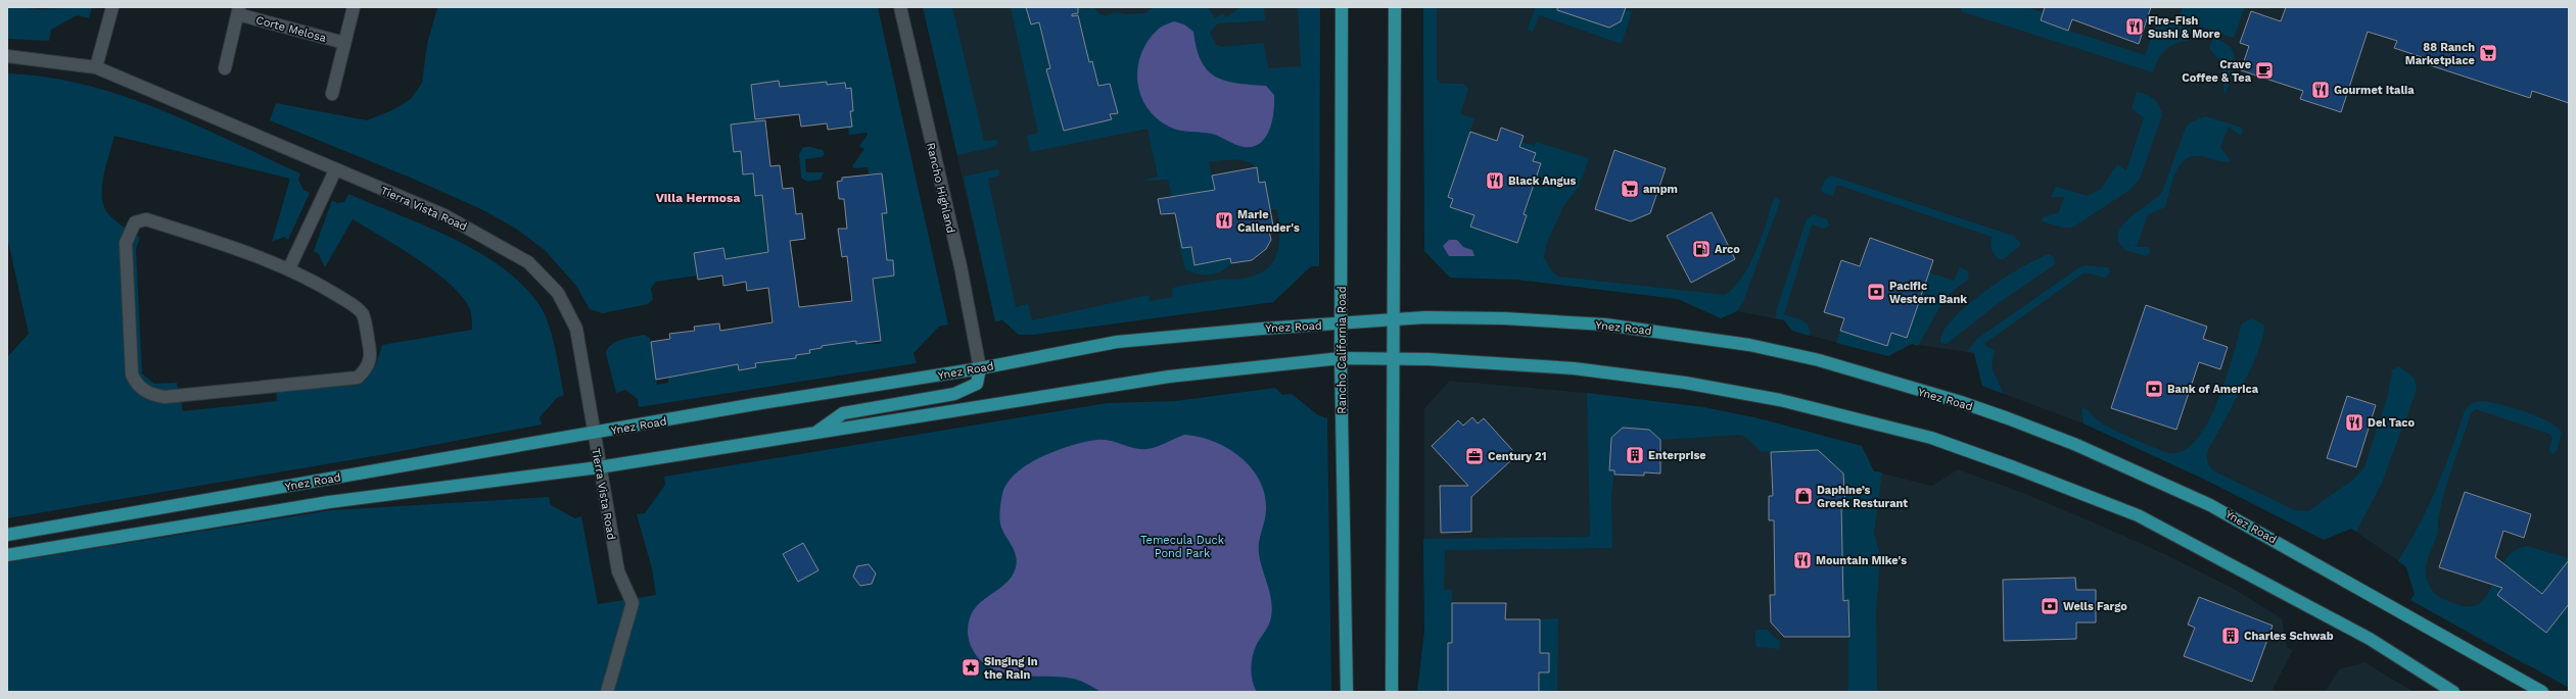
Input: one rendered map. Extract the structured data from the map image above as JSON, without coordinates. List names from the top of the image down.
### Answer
{
  "streets": {
    "main road": ["Ynez Road", "Rancho California Road"],
    "street": ["Corte Melosa", "Rancho Highland", "Tierra Vista Road"]
  },
  "crossings": [
    ["Rancho Highland", "Ynez Road"],
    ["Tierra Vista Road", "Ynez Road"],
    ["Ynez Road", "Rancho California Road"]
  ],
  "districts": ["Villa Hermosa"],
  "parks": ["Temecula Duck Pond Park"],
  "places": {
    "restaurant": [
      "Fire-Fish Sushi & More",
      "Gourmet Italia",
      "Black Angus",
      "Marie Callender's",
      "Del Taco",
      "Mountain Mike's"
    ],
    "supermarket": ["88 Ranch Marketplace", "ampm"],
    "cafe": ["Crave Coffee & Tea"],
    "fuel station": ["Arco"],
    "bank": ["Pacific Western Bank", "Bank of America", "Wells Fargo"],
    "building": ["Enterprise", "Charles Schwab"],
    "office": ["Century 21"],
    "shop": ["Daphine’s Greek Resturant"],
    "place": ["Singing in the Rain"]
  }
}
